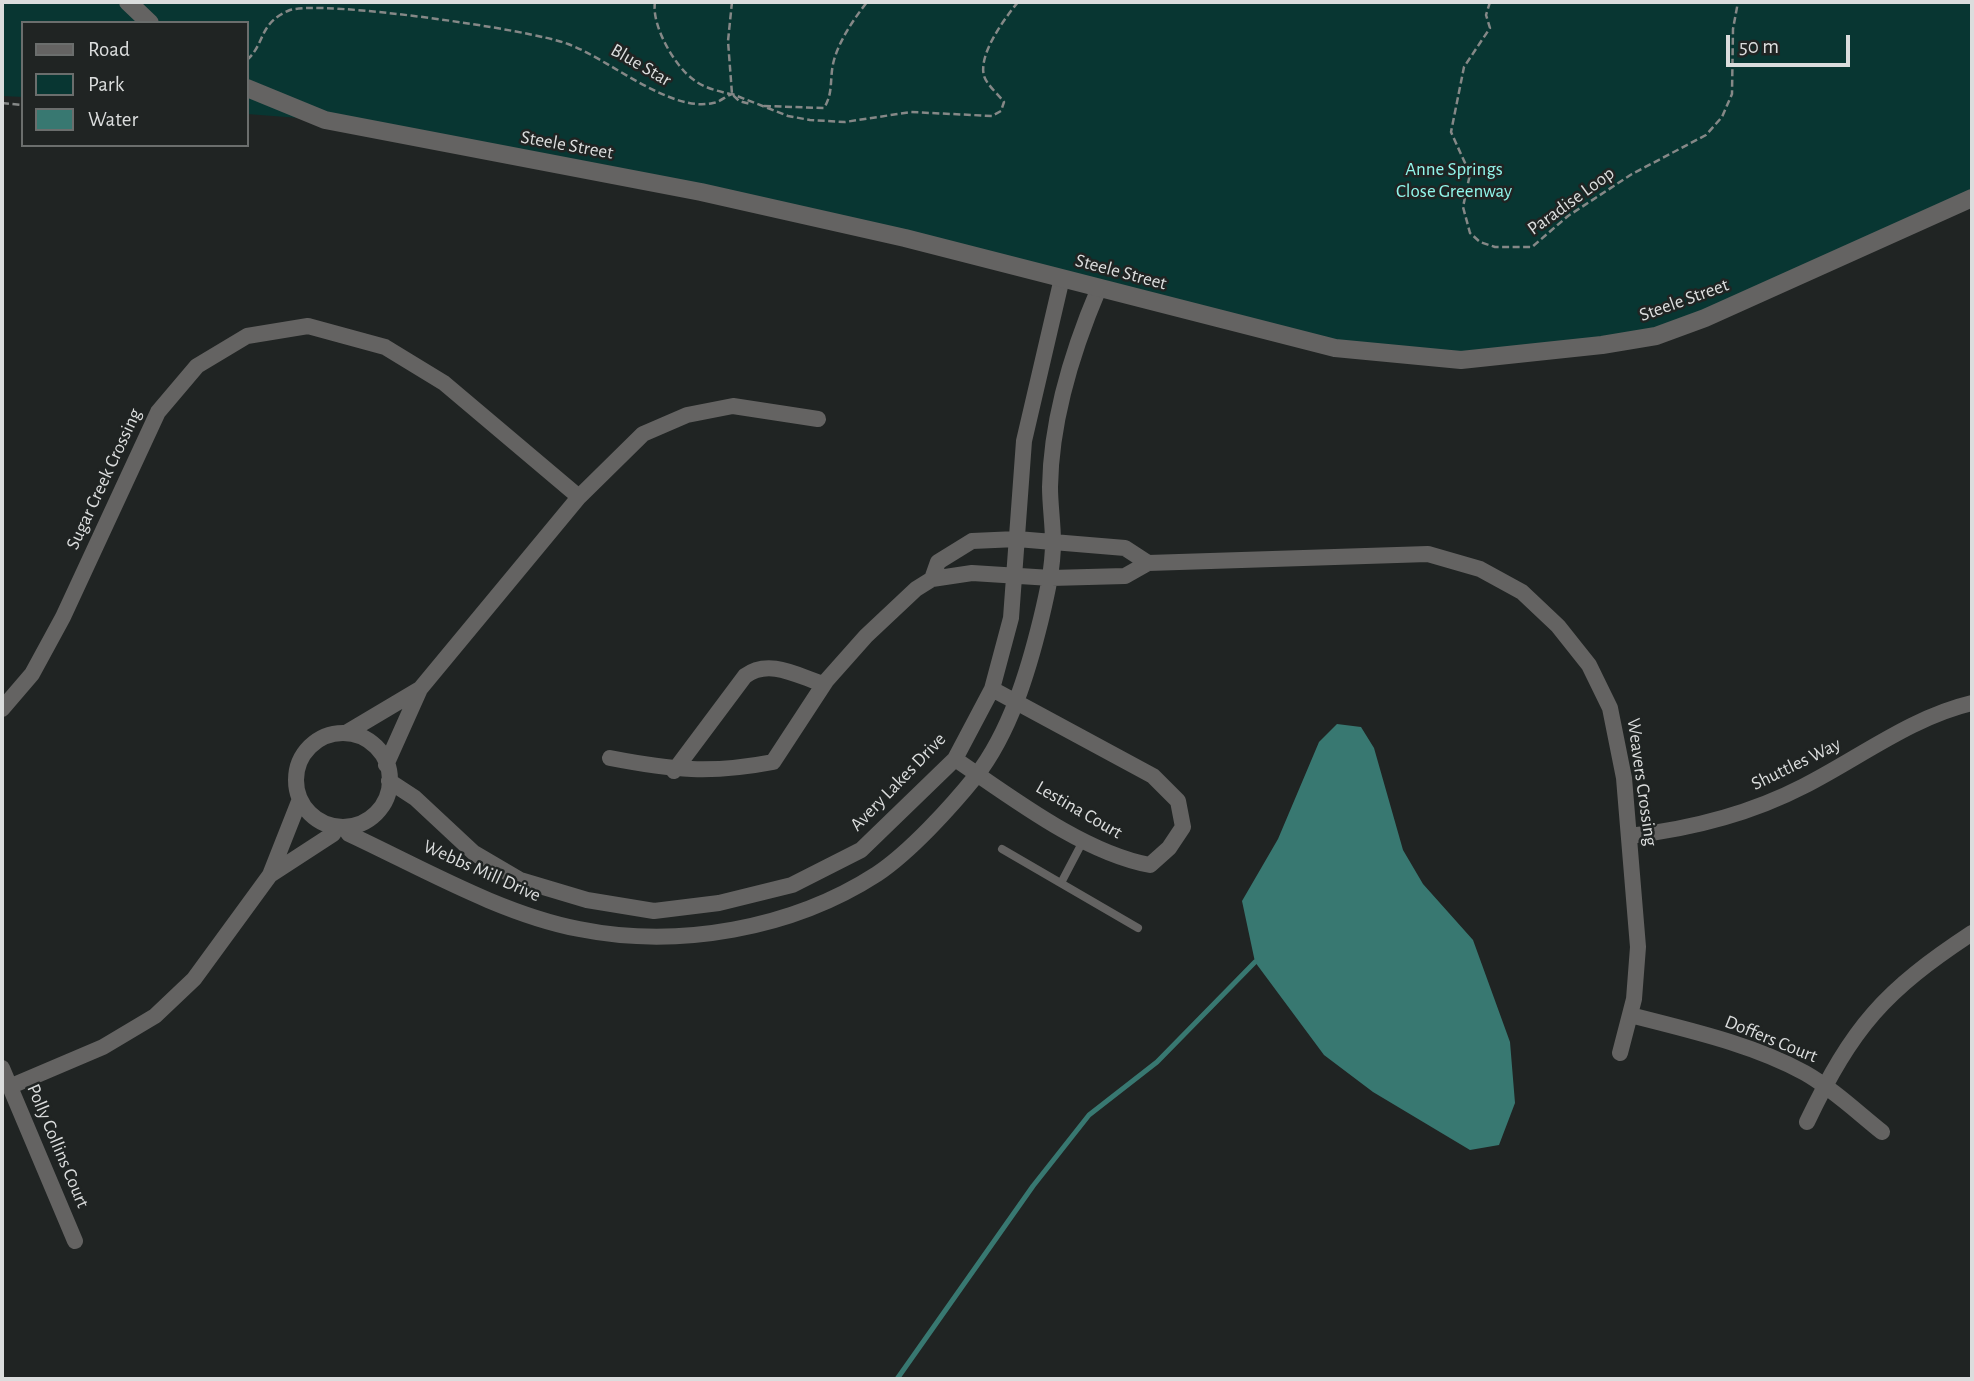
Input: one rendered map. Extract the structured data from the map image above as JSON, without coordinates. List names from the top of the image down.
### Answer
{
  "streets": {
    "street": [
      "Steele Street",
      "Sugar Creek Crossing",
      "Shuttles Way",
      "Avery Lakes Drive",
      "Weavers Crossing",
      "Lestina Court",
      "Webbs Mill Drive",
      "Doffers Court",
      "Polly Collins Court"
    ],
    "path": ["Blue Star", "Paradise Loop"]
  },
  "crossings": [
    ["Steele Street", "Avery Lakes Drive"],
    ["Shuttles Way", "Weavers Crossing"],
    ["Avery Lakes Drive", "Weavers Crossing"],
    ["Avery Lakes Drive", "Lestina Court"],
    ["Avery Lakes Drive", "Webbs Mill Drive"],
    ["Weavers Crossing", "Doffers Court"],
    ["Lestina Court", "Webbs Mill Drive"]
  ],
  "parks": ["Anne Springs Close Greenway"],
  "legend": ["Road", "Park", "Water"],
  "scale_bar": "50 m"
}
